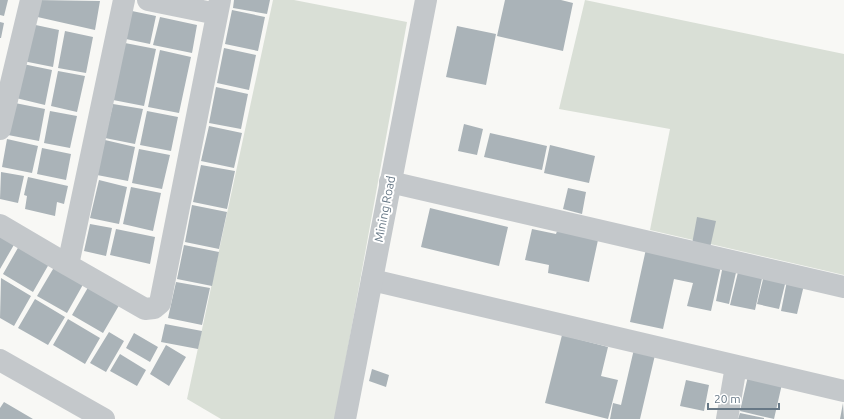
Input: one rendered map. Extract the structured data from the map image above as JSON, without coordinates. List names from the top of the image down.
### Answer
{
  "streets": {
    "street": ["Mining Road"]
  },
  "scale_bar": "20 m"
}
